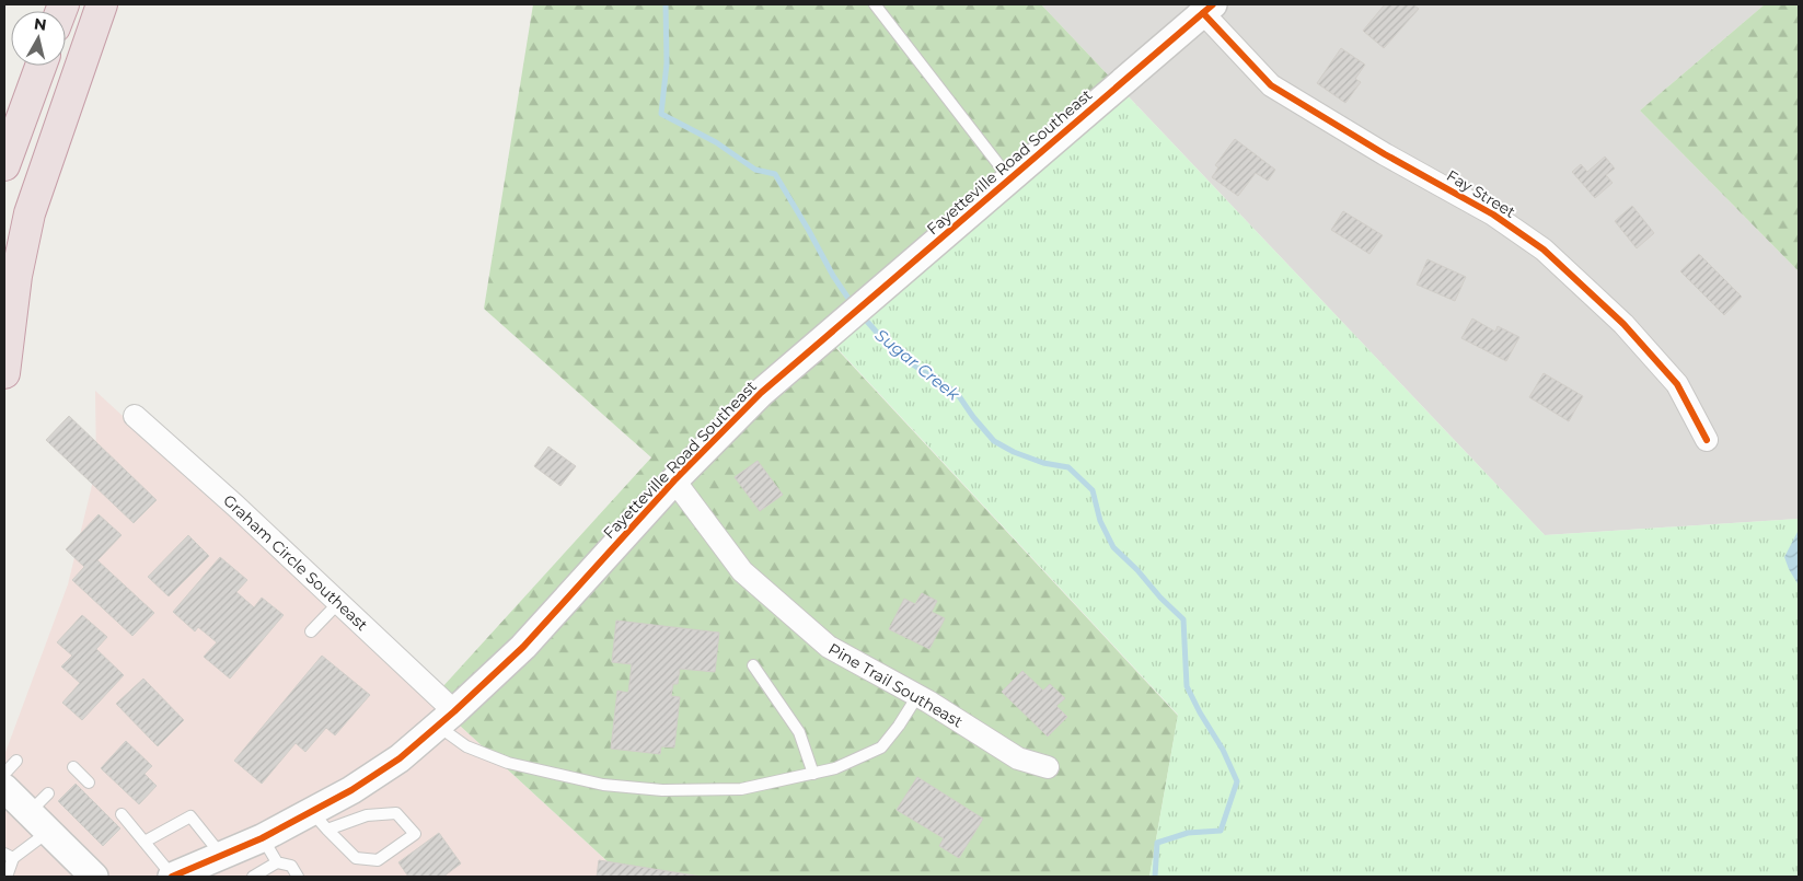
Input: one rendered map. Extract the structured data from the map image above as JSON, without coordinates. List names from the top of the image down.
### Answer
{
  "streets": {
    "street": [
      "Fayetteville Road Southeast",
      "Fay Street",
      "Graham Circle Southeast",
      "Pine Trail Southeast"
    ]
  },
  "crossings": [
    ["Fayetteville Road Southeast", "Fay Street"],
    ["Fayetteville Road Southeast", "Graham Circle Southeast"],
    ["Fayetteville Road Southeast", "Pine Trail Southeast"]
  ],
  "water": ["Sugar Creek"],
  "north": "top"
}
